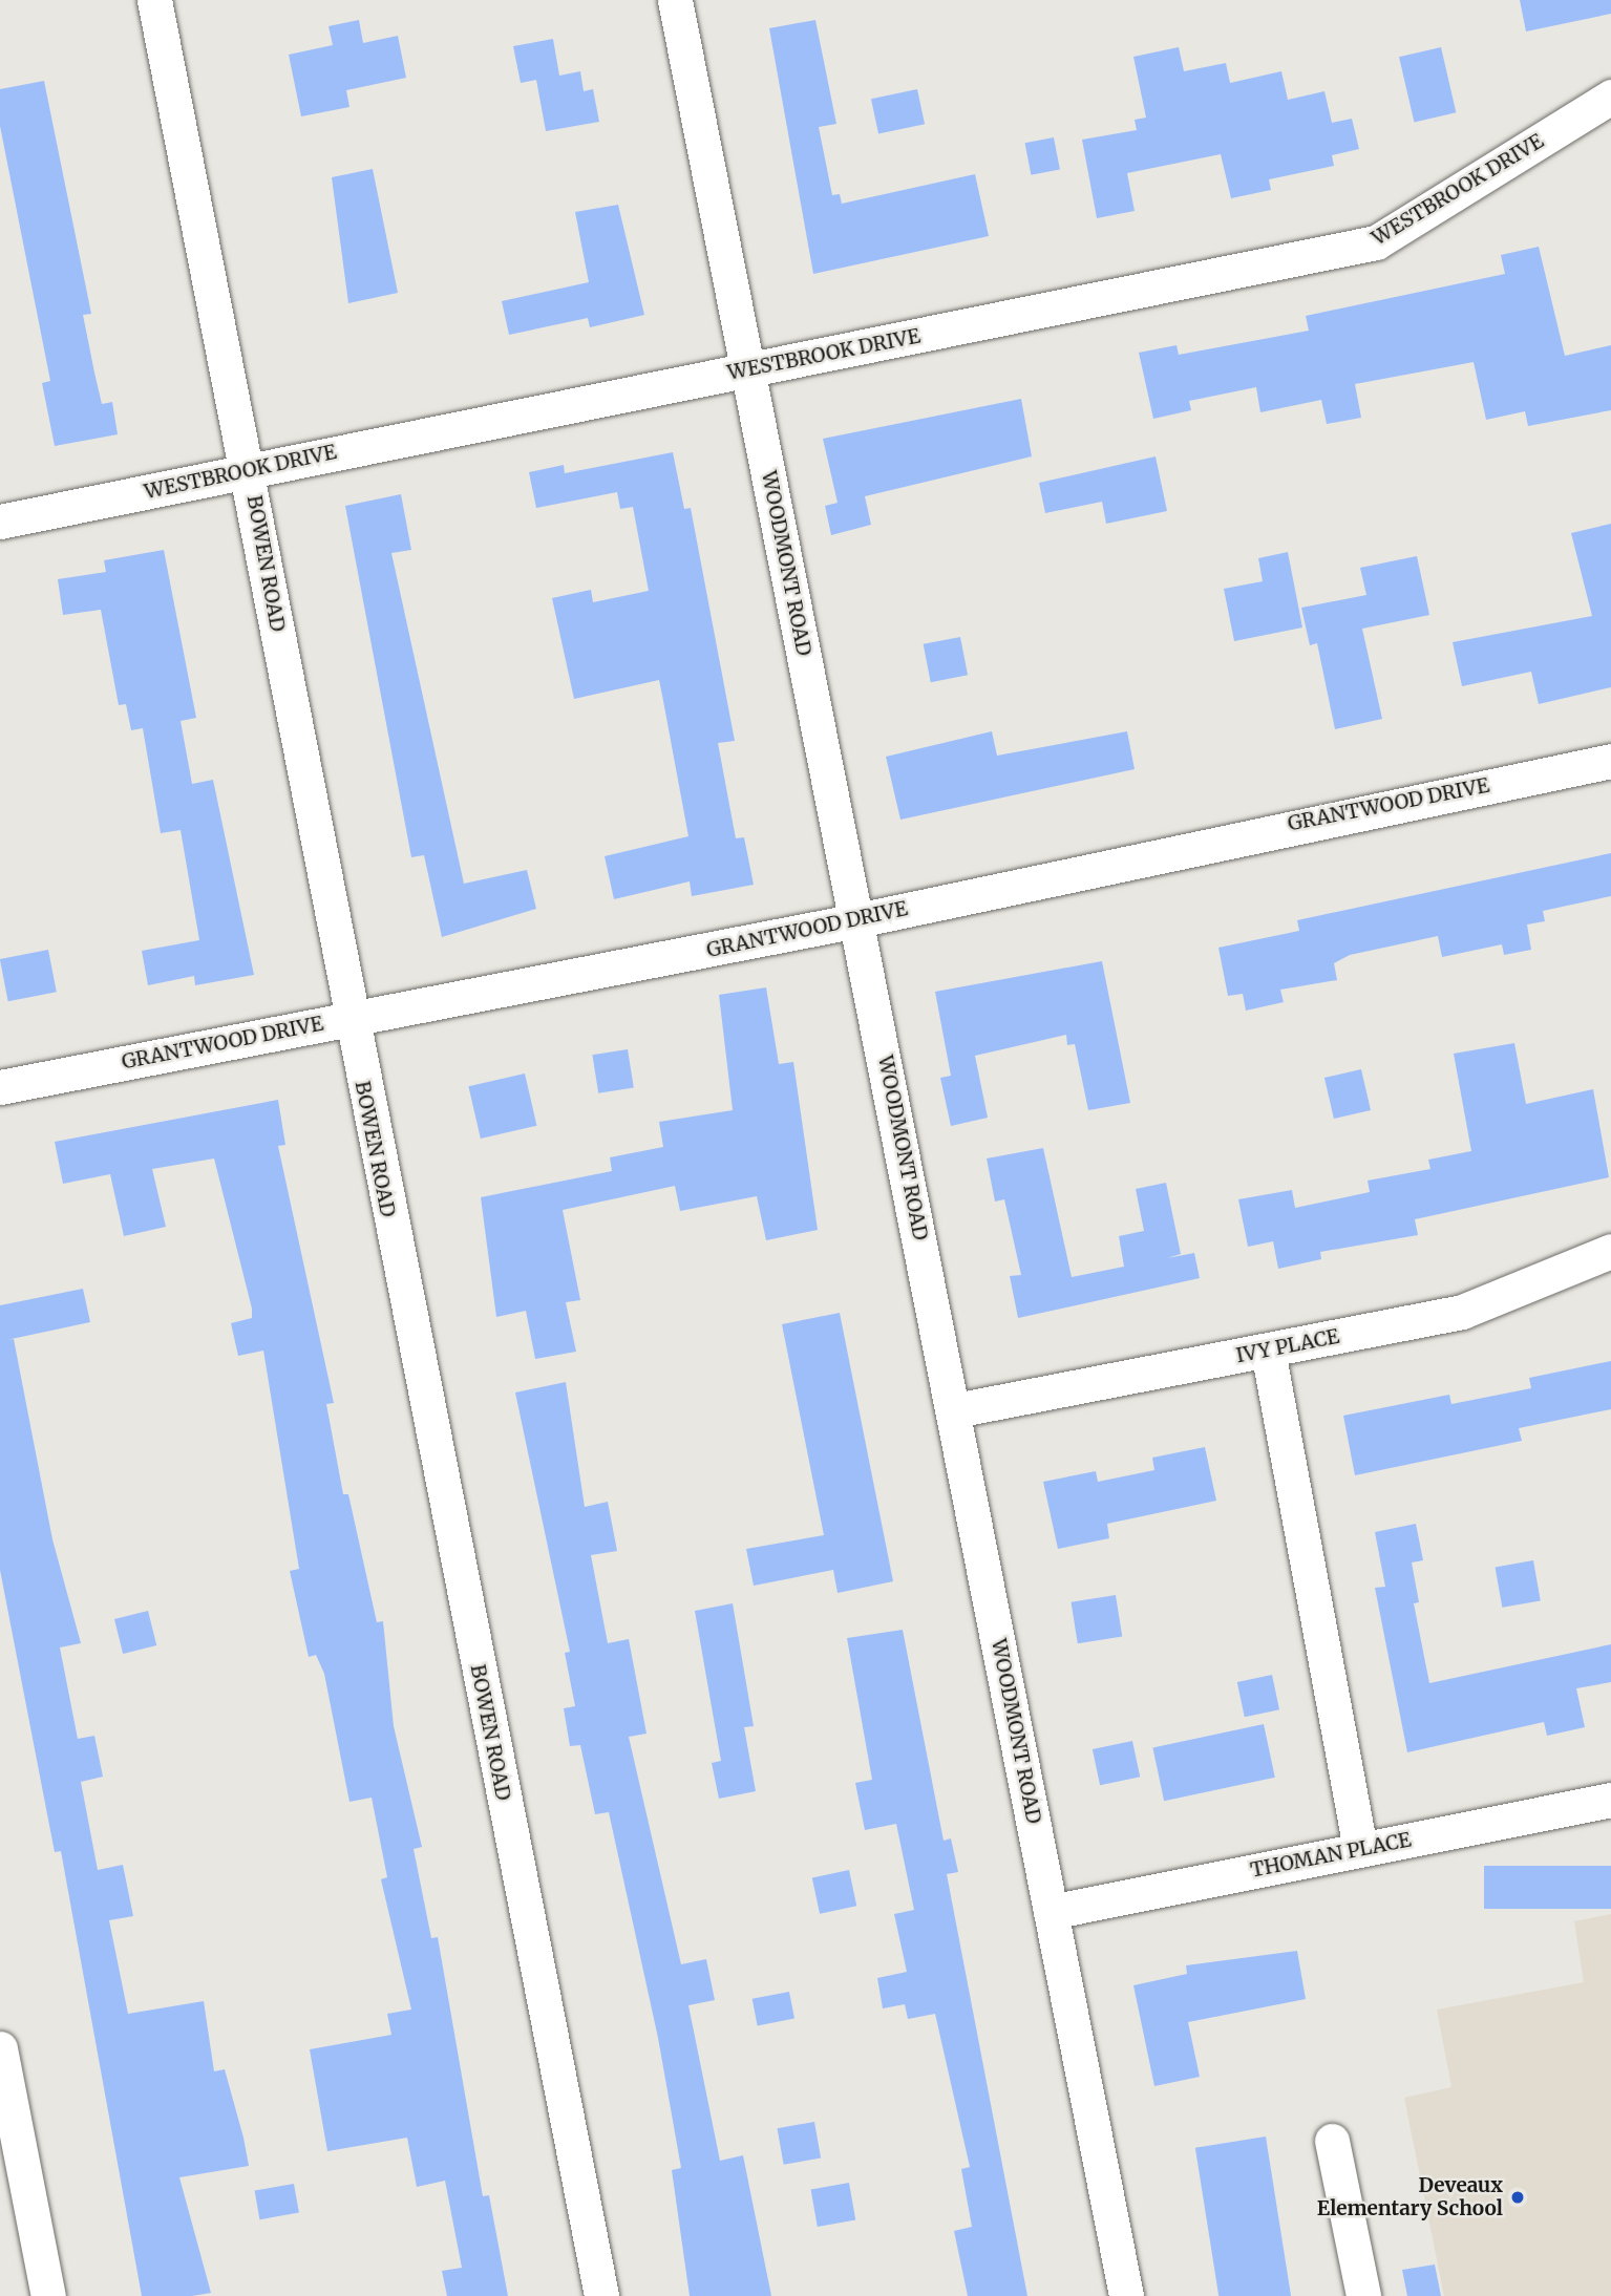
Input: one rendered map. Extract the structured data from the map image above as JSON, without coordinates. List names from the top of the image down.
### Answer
{
  "streets": {
    "street": [
      "WESTBROOK DRIVE",
      "BOWEN ROAD",
      "WOODMONT ROAD",
      "GRANTWOOD DRIVE",
      "IVY PLACE",
      "THOMAN PLACE"
    ]
  },
  "crossings": [
    ["WESTBROOK DRIVE", "BOWEN ROAD"],
    ["WESTBROOK DRIVE", "WOODMONT ROAD"],
    ["BOWEN ROAD", "GRANTWOOD DRIVE"],
    ["WOODMONT ROAD", "GRANTWOOD DRIVE"],
    ["WOODMONT ROAD", "IVY PLACE"],
    ["WOODMONT ROAD", "THOMAN PLACE"]
  ],
  "places": ["Deveaux Elementary School"]
}
